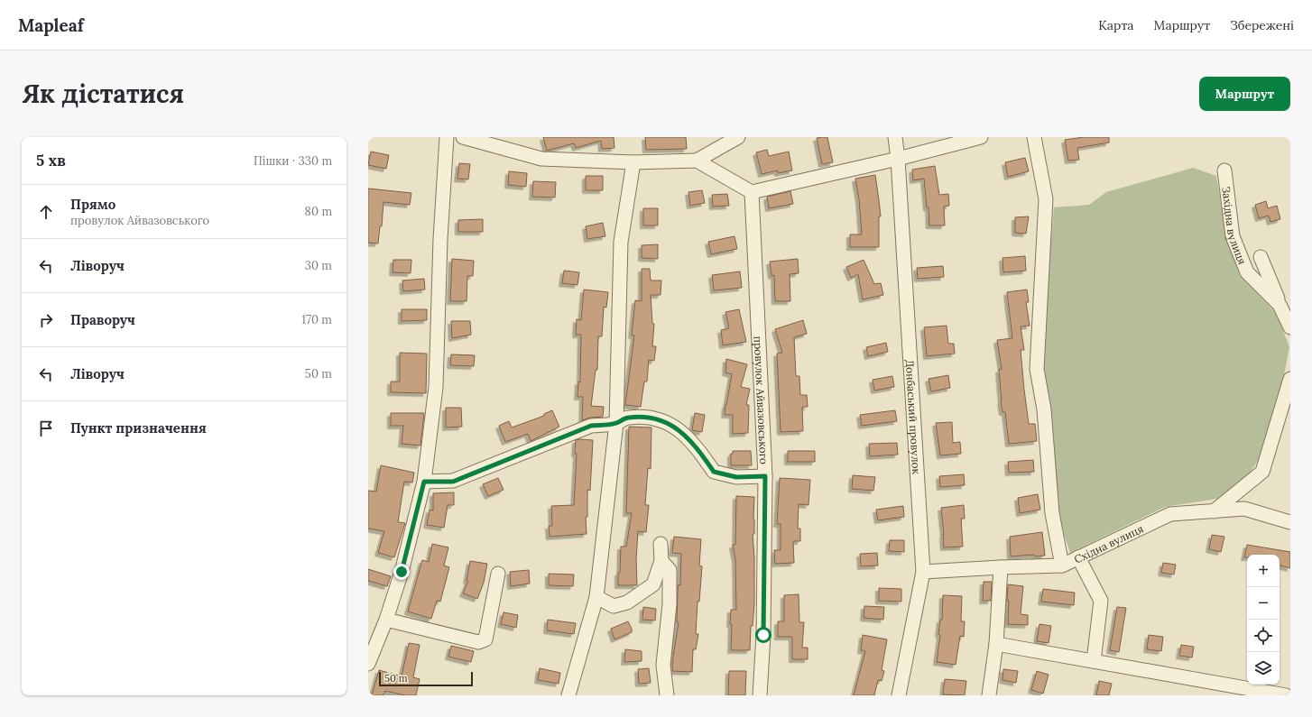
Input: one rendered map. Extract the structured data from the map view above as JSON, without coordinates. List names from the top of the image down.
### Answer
{
  "streets": {
    "street": [
      "Західна вулиця",
      "провулок Айвазовського",
      "Донбаський провулок",
      "Східна вулиця"
    ]
  },
  "crossings": [
    ["Донбаський провулок", "Східна вулиця"]
  ],
  "scale_bar": "50 m",
  "page": {
    "header": "Mapleaf",
    "nav": ["Карта", "Маршрут", "Збережені"],
    "buttons": "Маршрут",
    "title": "Як дістатися",
    "heading": ["5 хв", "Пішки · 330 m"],
    "list": [
      ["Прямо", "провулок Айвазовського", "80 m"],
      ["Ліворуч", "30 m"],
      ["Праворуч", "170 m"],
      ["Ліворуч", "50 m"],
      "Пункт призначення"
    ],
    "map_buttons": ["+", "−"],
    "scale": "50 m"
  }
}
